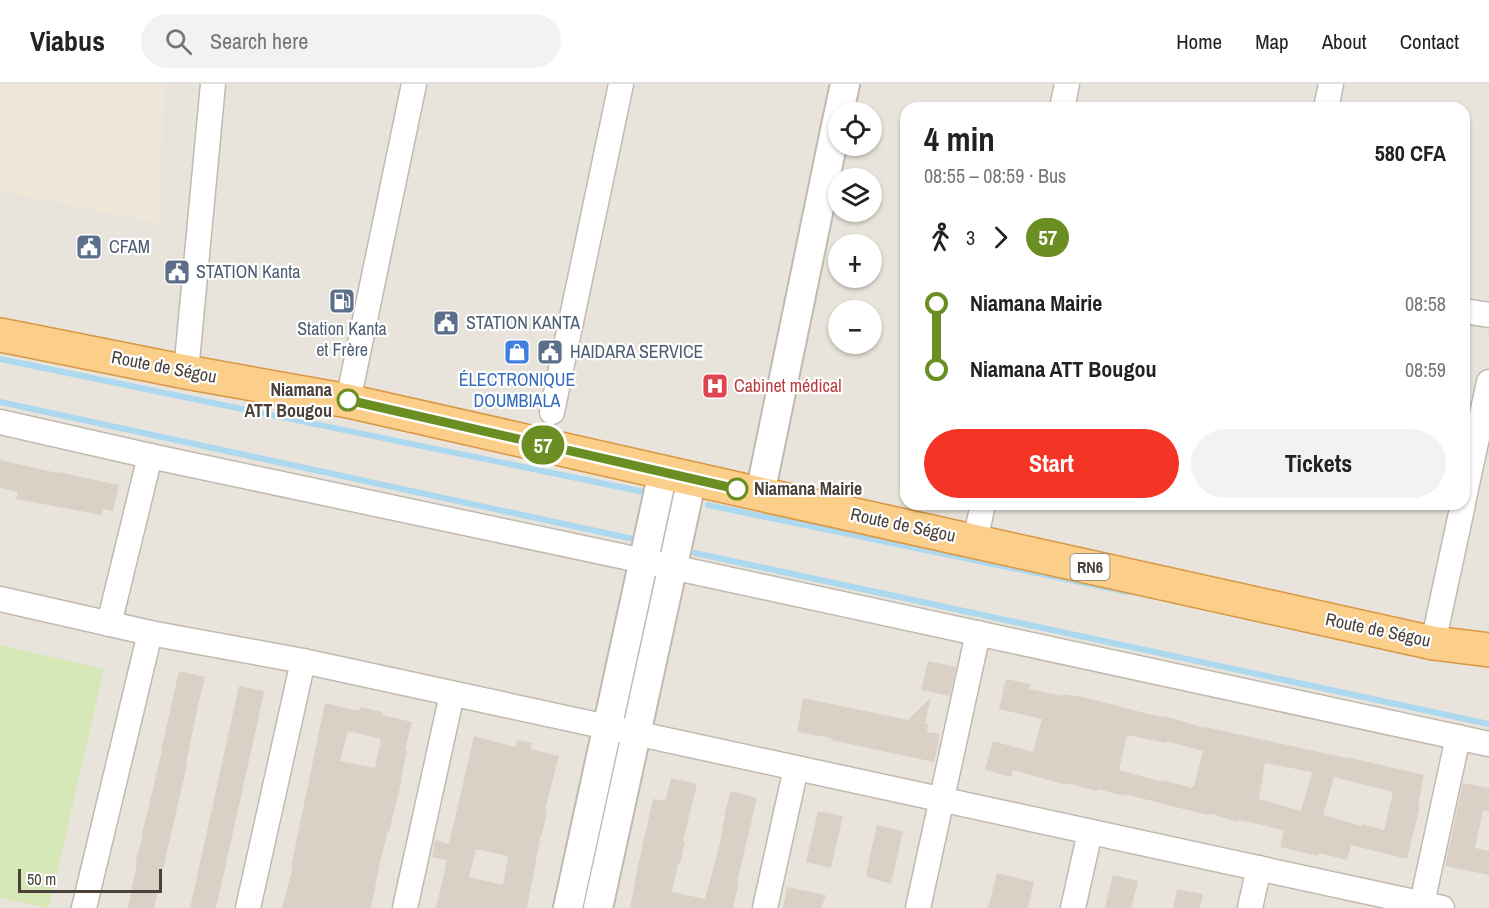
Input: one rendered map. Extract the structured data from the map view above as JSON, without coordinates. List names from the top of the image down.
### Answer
{
  "streets": {
    "highway": ["Route de Ségou", "RN6"]
  },
  "places": {
    "public building": [
      "CFAM",
      "STATION Kanta",
      "STATION KANTA",
      "HAIDARA SERVICE"
    ],
    "fuel station": ["Station Kanta et Frère"],
    "shop": ["ÉLECTRONIQUE DOUMBIALA"],
    "hospital": ["Cabinet médical"],
    "other": ["Niamana ATT Bougou", "Niamana Mairie"]
  },
  "lines": ["bus line 57"],
  "scale_bar": "50 m",
  "page": {
    "header": "Viabus",
    "search": "Search here",
    "nav": [
      "Home",
      "Map",
      "About",
      "Contact"
    ],
    "on_map": "57",
    "map_buttons": ["+", "−"],
    "heading": ["4 min", "08:55 – 08:59 · Bus", "580 CFA"],
    "legs": ["3", "57"],
    "list": [
      {
        "name": "Niamana Mairie",
        "value": "08:58"
      },
      {
        "name": "Niamana ATT Bougou",
        "value": "08:59"
      }
    ],
    "buttons": ["Start", "Tickets"],
    "scale": "50 m"
  }
}
